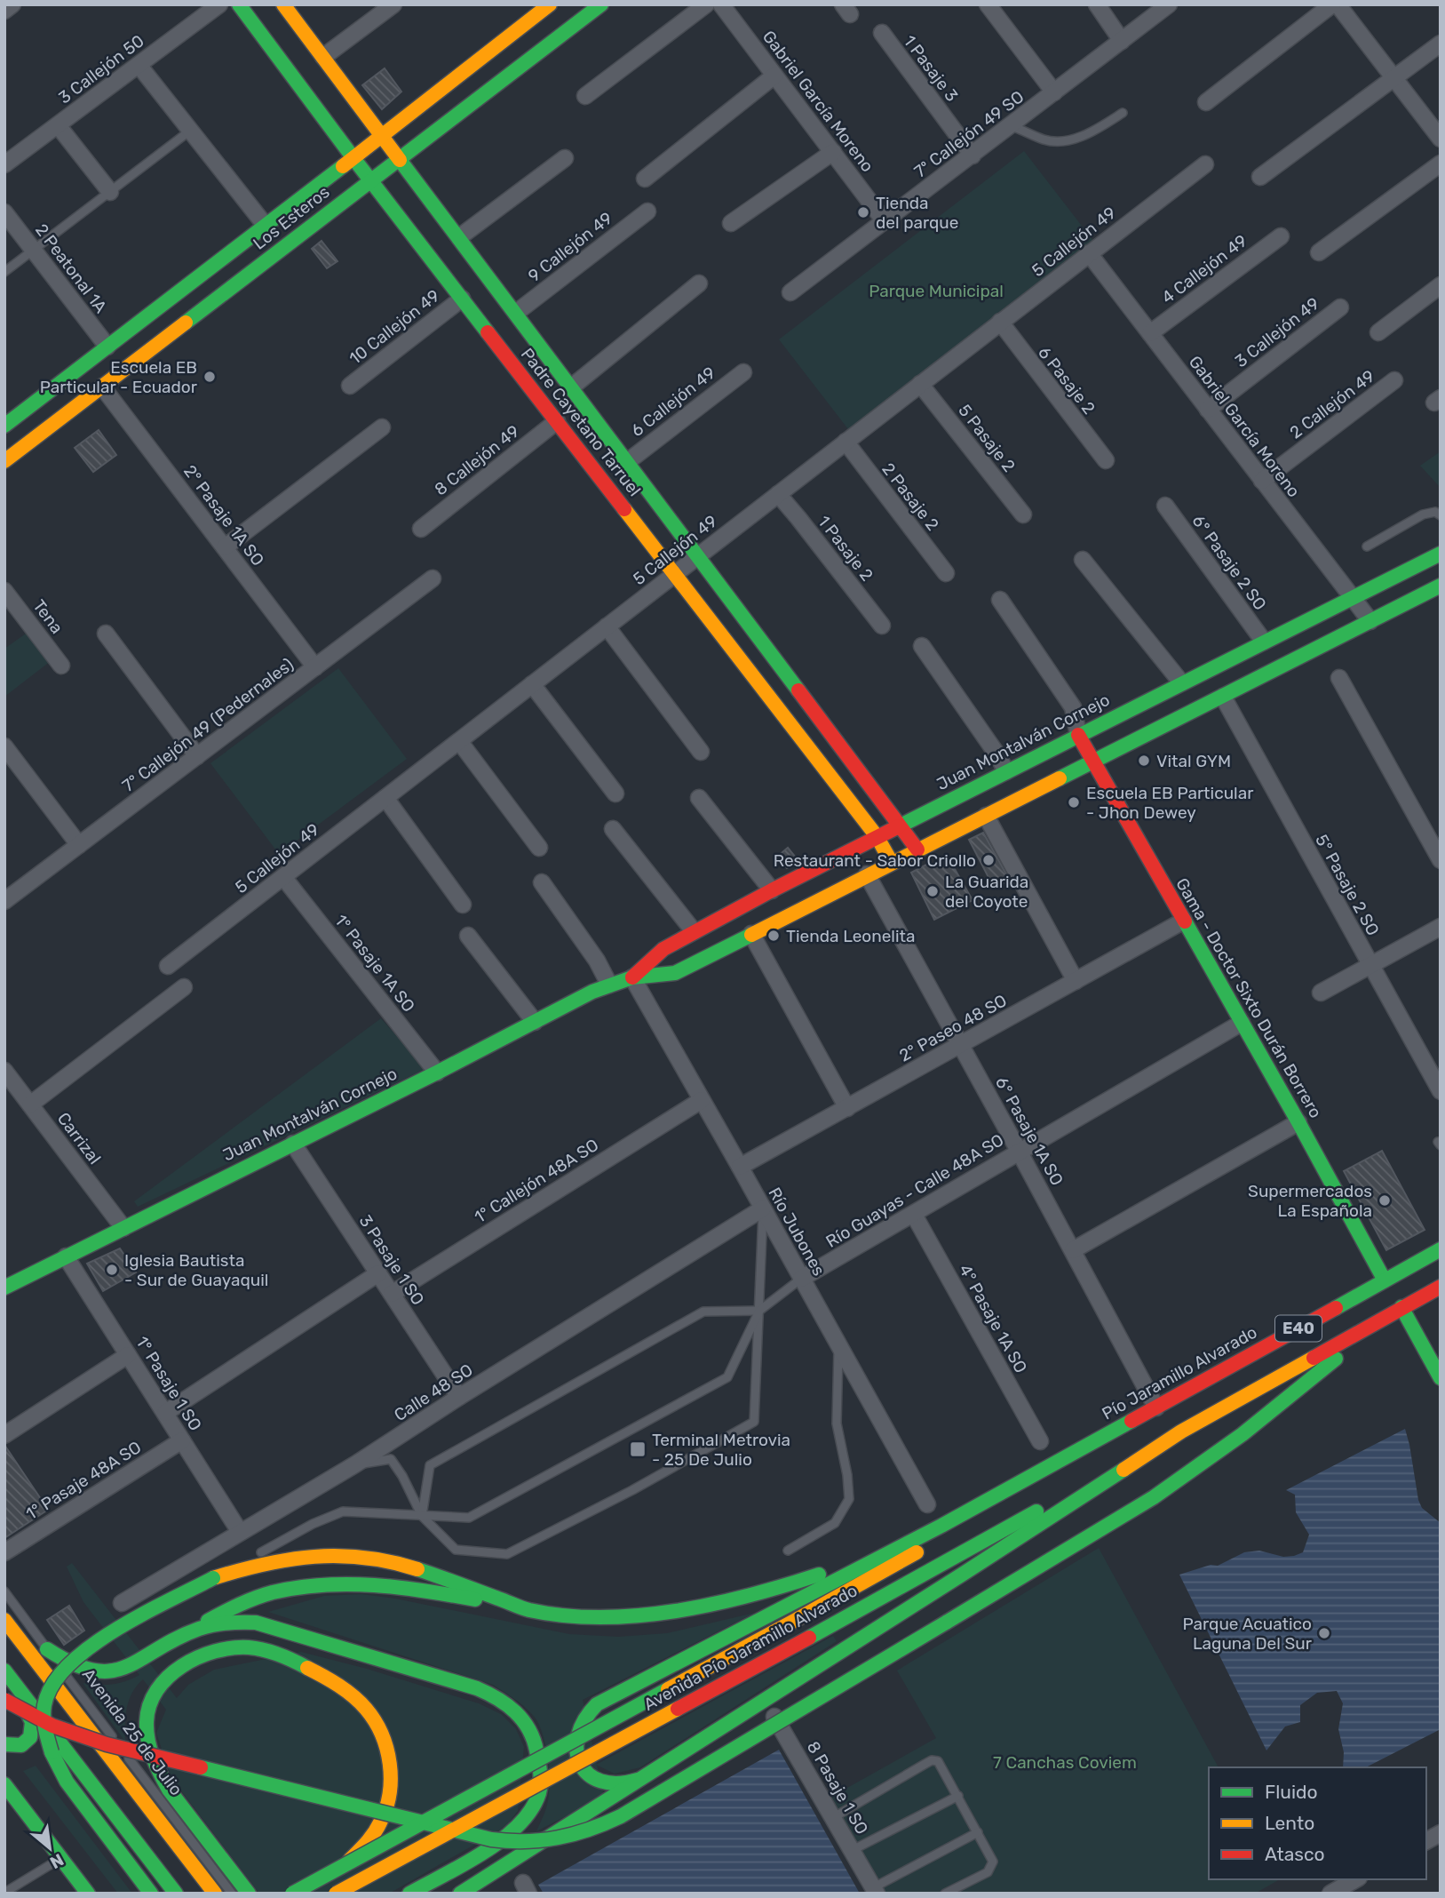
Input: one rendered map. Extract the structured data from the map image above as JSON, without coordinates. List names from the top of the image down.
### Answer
{
  "streets": {
    "main road": [
      "Los Esteros",
      "Padre Cayetano Tarruel",
      "Juan Montalván Cornejo",
      "Gama - Doctor Sixto Durán Borrero",
      "E40",
      "Pío Jaramillo Alvarado",
      "Avenida Pío Jaramillo Alvarado",
      "Avenida 25 de Julio"
    ],
    "street": [
      "1 Pasaje 3",
      "3 Callejón 50",
      "Gabriel García Moreno",
      "7º Callejón 49 SO",
      "5 Callejón 49",
      "9 Callejón 49",
      "2 Peatonal 1A",
      "4 Callejón 49",
      "10 Callejón 49",
      "3 Callejón 49",
      "6 Pasaje 2",
      "6 Callejón 49",
      "2 Callejón 49",
      "5 Pasaje 2",
      "8 Callejón 49",
      "2 Pasaje 2",
      "2° Pasaje 1A SO",
      "1 Pasaje 2",
      "6° Pasaje 2 SO",
      "Tena",
      "7° Callejón 49 (Pedernales)",
      "5° Pasaje 2 SO",
      "1° Pasaje 1A SO",
      "2° Paseo 48 SO",
      "6° Pasaje 1A SO",
      "Carrizal",
      "1° Callejón 48A SO",
      "Río Guayas - Calle 48A SO",
      "Río Jubones",
      "3 Pasaje 1 SO",
      "4° Pasaje 1A SO",
      "1° Pasaje 1 SO",
      "Calle 48 SO",
      "1° Pasaje 48A SO",
      "8 Pasaje 1 SO"
    ]
  },
  "crossings": [
    ["1 Pasaje 3", "7º Callejón 49 SO"],
    ["Gabriel García Moreno", "7º Callejón 49 SO"],
    ["Gabriel García Moreno", "5 Callejón 49"],
    ["Gabriel García Moreno", "4 Callejón 49"],
    ["Gabriel García Moreno", "3 Callejón 49"],
    ["Gabriel García Moreno", "2 Callejón 49"],
    ["Gabriel García Moreno", "Juan Montalván Cornejo"],
    ["Los Esteros", "2 Peatonal 1A"],
    ["Los Esteros", "Padre Cayetano Tarruel"],
    ["Los Esteros", "2° Pasaje 1A SO"],
    ["5 Callejón 49", "6 Pasaje 2"],
    ["5 Callejón 49", "Padre Cayetano Tarruel"],
    ["5 Callejón 49", "5 Pasaje 2"],
    ["5 Callejón 49", "2 Pasaje 2"],
    ["5 Callejón 49", "1 Pasaje 2"],
    ["5 Callejón 49", "1° Pasaje 1A SO"],
    ["9 Callejón 49", "Padre Cayetano Tarruel"],
    ["10 Callejón 49", "Padre Cayetano Tarruel"],
    ["6 Callejón 49", "Padre Cayetano Tarruel"],
    ["Padre Cayetano Tarruel", "8 Callejón 49"],
    ["Padre Cayetano Tarruel", "Juan Montalván Cornejo"],
    ["2° Pasaje 1A SO", "7° Callejón 49 (Pedernales)"],
    ["6° Pasaje 2 SO", "Juan Montalván Cornejo"],
    ["Juan Montalván Cornejo", "5° Pasaje 2 SO"],
    ["Juan Montalván Cornejo", "1° Pasaje 1A SO"],
    ["Juan Montalván Cornejo", "Gama - Doctor Sixto Durán Borrero"],
    ["Juan Montalván Cornejo", "6° Pasaje 1A SO"],
    ["Juan Montalván Cornejo", "Carrizal"],
    ["Juan Montalván Cornejo", "Río Jubones"],
    ["Juan Montalván Cornejo", "3 Pasaje 1 SO"],
    ["Juan Montalván Cornejo", "1° Pasaje 1 SO"],
    ["Gama - Doctor Sixto Durán Borrero", "2° Paseo 48 SO"],
    ["Gama - Doctor Sixto Durán Borrero", "Río Guayas - Calle 48A SO"],
    ["Gama - Doctor Sixto Durán Borrero", "Pío Jaramillo Alvarado"],
    ["2° Paseo 48 SO", "6° Pasaje 1A SO"],
    ["2° Paseo 48 SO", "Río Jubones"],
    ["6° Pasaje 1A SO", "Río Guayas - Calle 48A SO"],
    ["6° Pasaje 1A SO", "Pío Jaramillo Alvarado"],
    ["1° Callejón 48A SO", "Río Jubones"],
    ["1° Callejón 48A SO", "3 Pasaje 1 SO"],
    ["Río Guayas - Calle 48A SO", "Río Jubones"],
    ["Río Guayas - Calle 48A SO", "4° Pasaje 1A SO"],
    ["Río Jubones", "Calle 48 SO"],
    ["3 Pasaje 1 SO", "Calle 48 SO"],
    ["E40", "Avenida Pío Jaramillo Alvarado"],
    ["Pío Jaramillo Alvarado", "Avenida Pío Jaramillo Alvarado"],
    ["1° Pasaje 1 SO", "Calle 48 SO"],
    ["1° Pasaje 1 SO", "1° Pasaje 48A SO"]
  ],
  "parks": ["Parque Municipal", "7 Canchas Coviem"],
  "places": {
    "other": [
      "Tienda del parque",
      "Escuela EB Particular - Ecuador",
      "Vital GYM",
      "Escuela EB Particular - Jhon Dewey",
      "Restaurant - Sabor Criollo",
      "La Guarida del Coyote",
      "Tienda Leonelita",
      "Supermercados La Española",
      "Iglesia Bautista - Sur de Guayaquil",
      "Parque Acuatico Laguna Del Sur"
    ],
    "transit": ["Terminal Metrovia - 25 De Julio"]
  },
  "legend": ["Fluido", "Lento", "Atasco"],
  "north": "bottom right"
}
